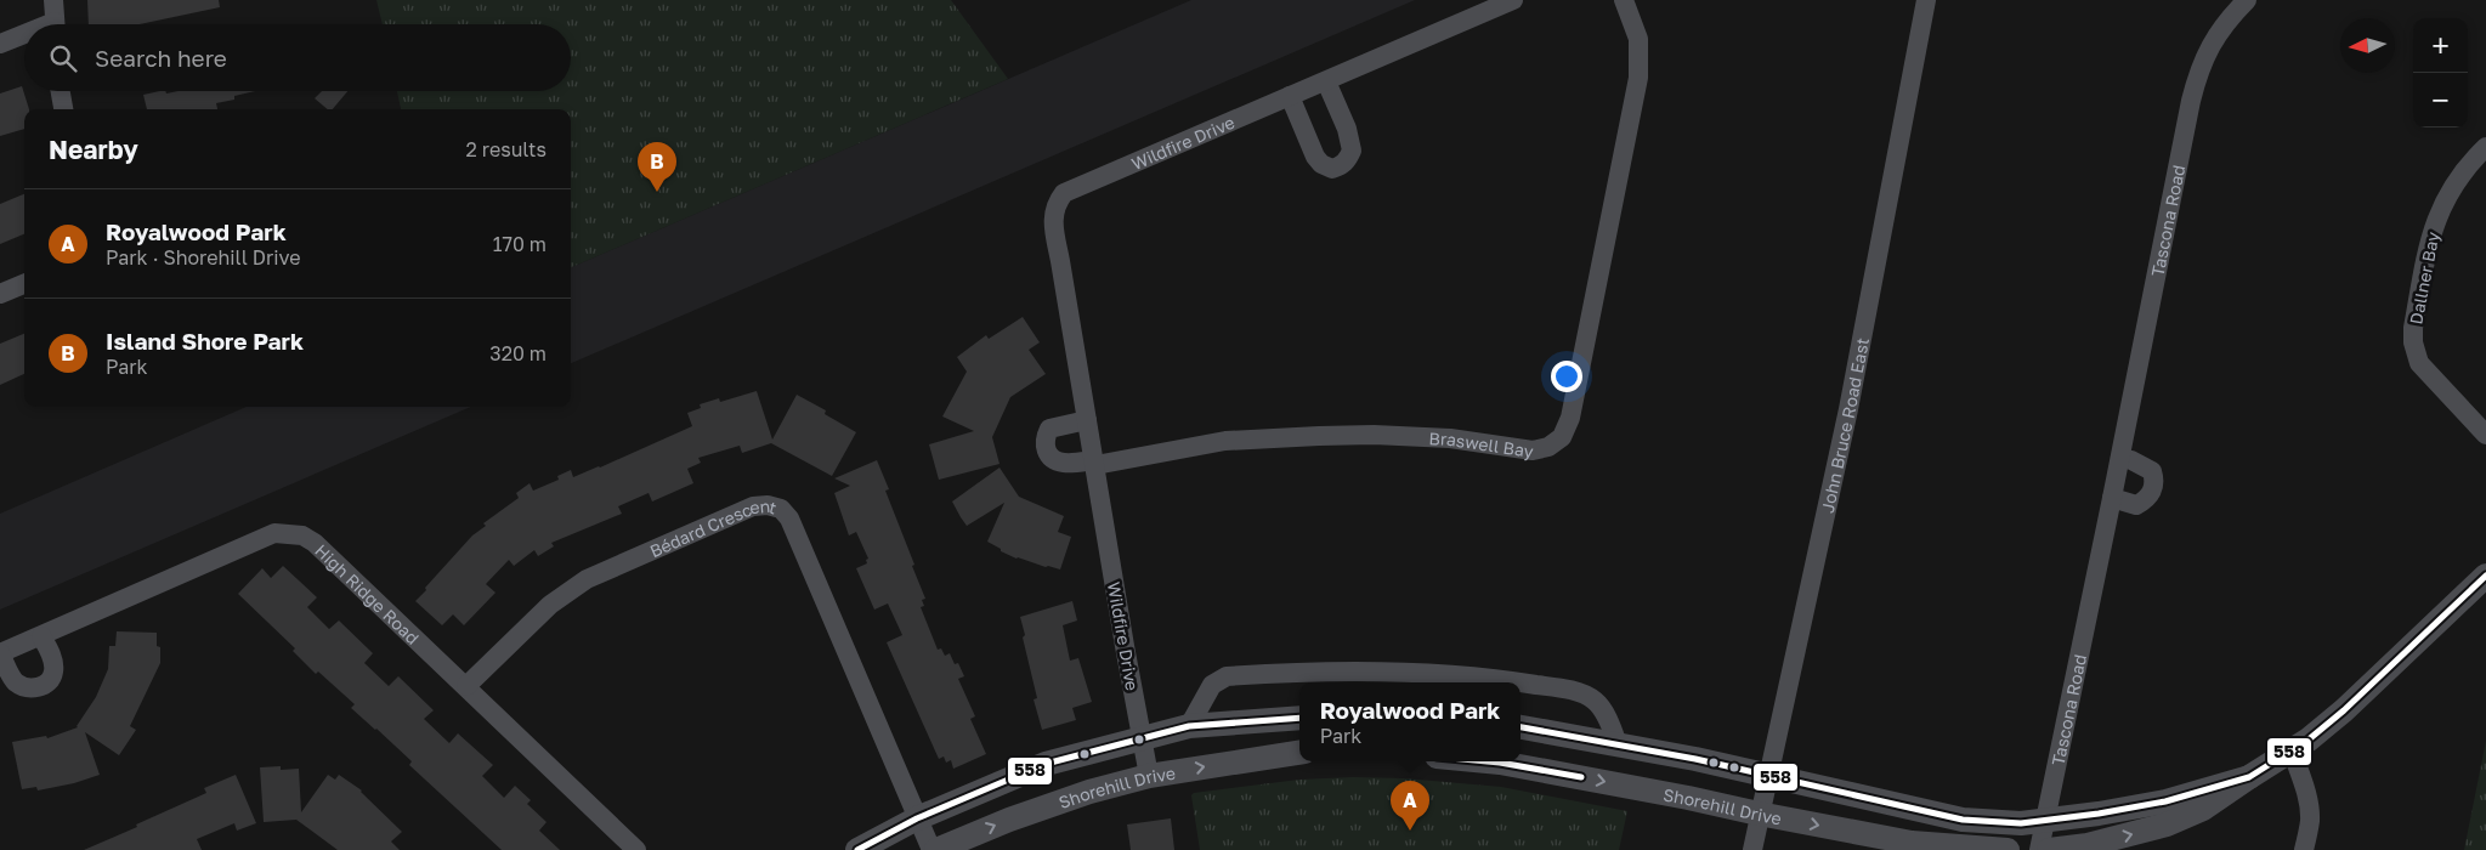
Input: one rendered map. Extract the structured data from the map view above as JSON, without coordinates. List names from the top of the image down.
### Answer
{
  "streets": {
    "street": [
      "Wildfire Drive",
      "Tascona Road",
      "Dallner Bay",
      "John Bruce Road East",
      "Braswell Bay",
      "Bédard Crescent",
      "High Ridge Road",
      "Shorehill Drive"
    ]
  },
  "crossings": [
    ["Wildfire Drive", "Braswell Bay"],
    ["Wildfire Drive", "Shorehill Drive"],
    ["John Bruce Road East", "Shorehill Drive"],
    ["Bédard Crescent", "High Ridge Road"]
  ],
  "lines": ["transit line 558"],
  "north": "left",
  "page": {
    "map_buttons": ["+", "−"],
    "search": "Search here",
    "heading": ["Nearby", "2 results"],
    "pins": ["B", "A"],
    "list": [
      {
        "mark": "A",
        "name": "Royalwood Park",
        "note": "Park · Shorehill Drive",
        "value": "170 m"
      },
      {
        "mark": "B",
        "name": "Island Shore Park",
        "note": "Park",
        "value": "320 m"
      }
    ],
    "popup": ["Royalwood Park", "Park"]
  }
}
